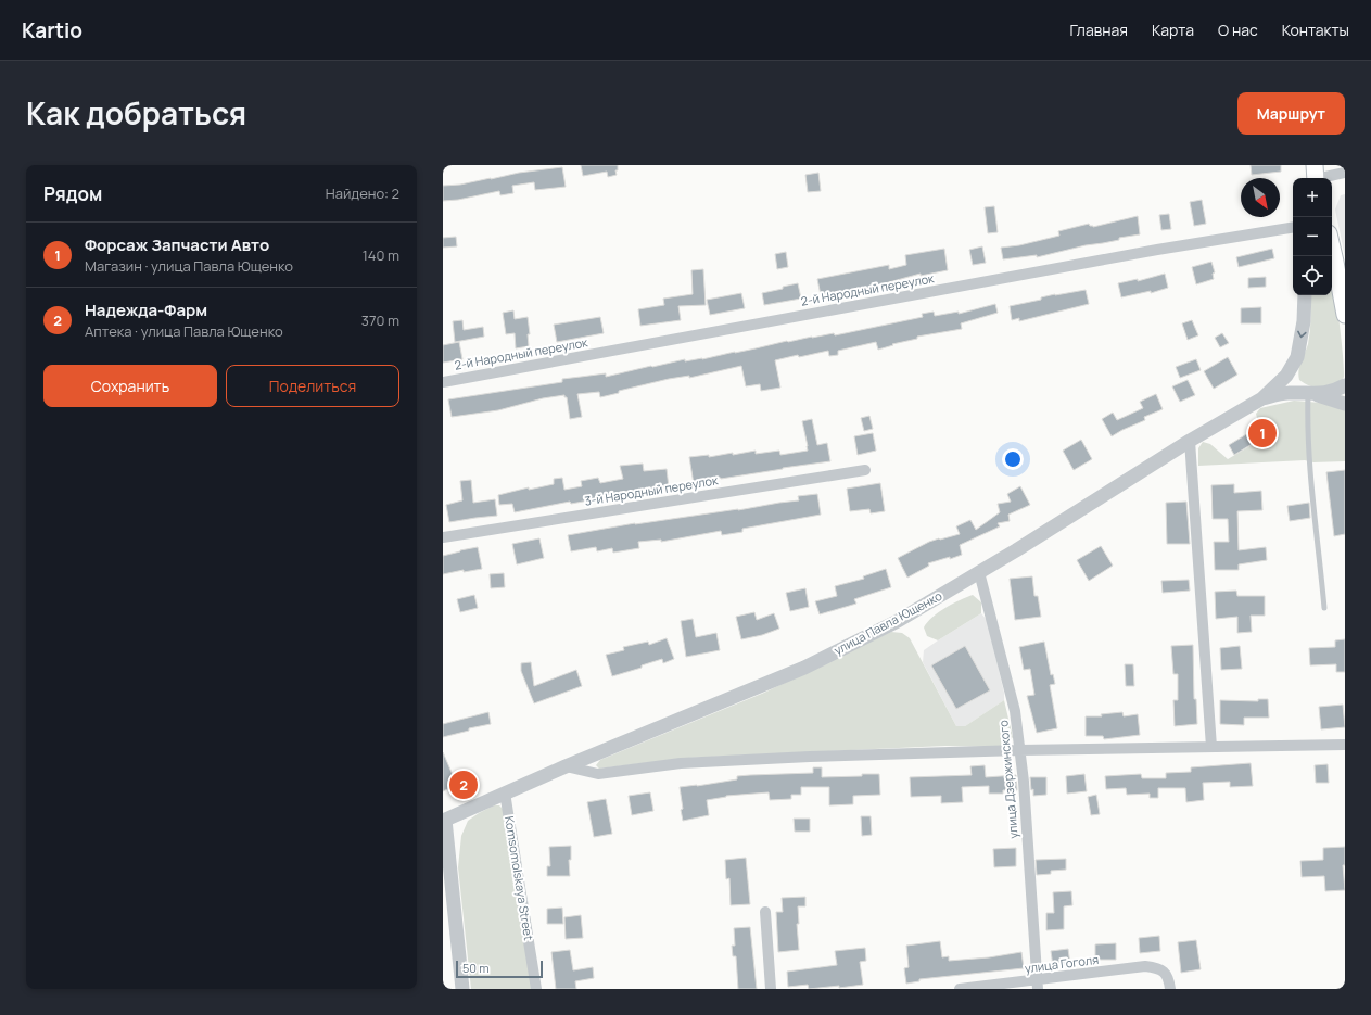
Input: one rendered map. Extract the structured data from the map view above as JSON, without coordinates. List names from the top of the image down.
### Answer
{
  "streets": {
    "street": [
      "2-й Народный переулок",
      "3-й Народный переулок",
      "улица Павла Ющенко",
      "улица Дзержинского",
      "Komsomolskaya Street",
      "улица Гоголя"
    ]
  },
  "crossings": [
    ["улица Павла Ющенко", "улица Дзержинского"],
    ["улица Павла Ющенко", "Komsomolskaya Street"],
    ["улица Дзержинского", "улица Гоголя"]
  ],
  "scale_bar": "50 m",
  "north": "bottom right",
  "page": {
    "header": "Kartio",
    "nav": [
      "Главная",
      "Карта",
      "О нас",
      "Контакты"
    ],
    "title": "Как добраться",
    "buttons": [
      "Маршрут",
      ["Сохранить", "Поделиться"]
    ],
    "heading": ["Рядом", "Найдено: 2"],
    "map_buttons": ["+", "−"],
    "list": [
      {
        "mark": "1",
        "name": "Форсаж Запчасти Авто",
        "note": "Магазин · улица Павла Ющенко",
        "value": "140 m"
      },
      {
        "mark": "2",
        "name": "Надежда-Фарм",
        "note": "Аптека · улица Павла Ющенко",
        "value": "370 m"
      }
    ],
    "pins": ["1", "2"],
    "scale": "50 m"
  }
}
